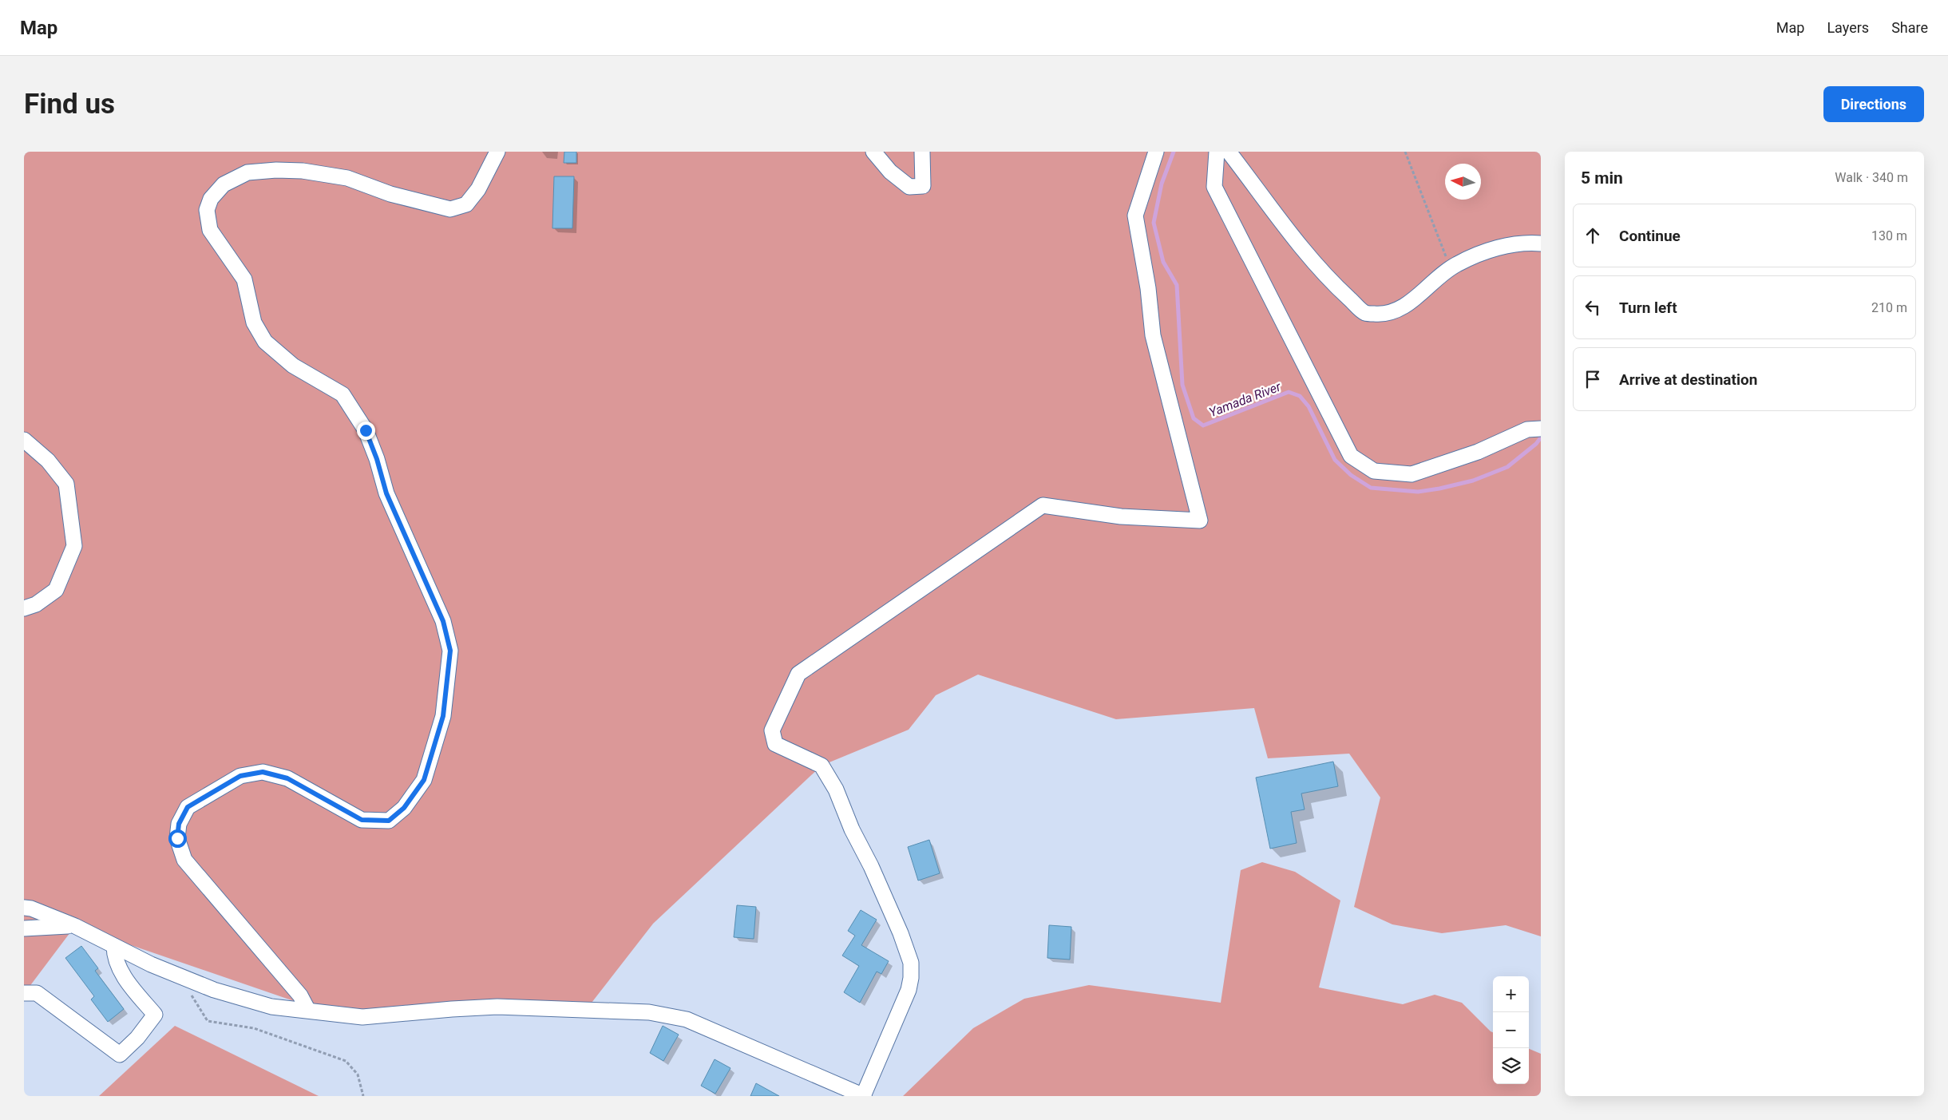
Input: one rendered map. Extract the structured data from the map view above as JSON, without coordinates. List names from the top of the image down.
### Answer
{
  "water": ["Yamada River"],
  "north": "left",
  "page": {
    "header": "Map",
    "nav": ["Map", "Layers", "Share"],
    "buttons": "Directions",
    "title": "Find us",
    "heading": ["5 min", "Walk · 340 m"],
    "list": [
      ["Continue", "130 m"],
      ["Turn left", "210 m"],
      "Arrive at destination"
    ],
    "map_buttons": ["+", "−"]
  }
}
